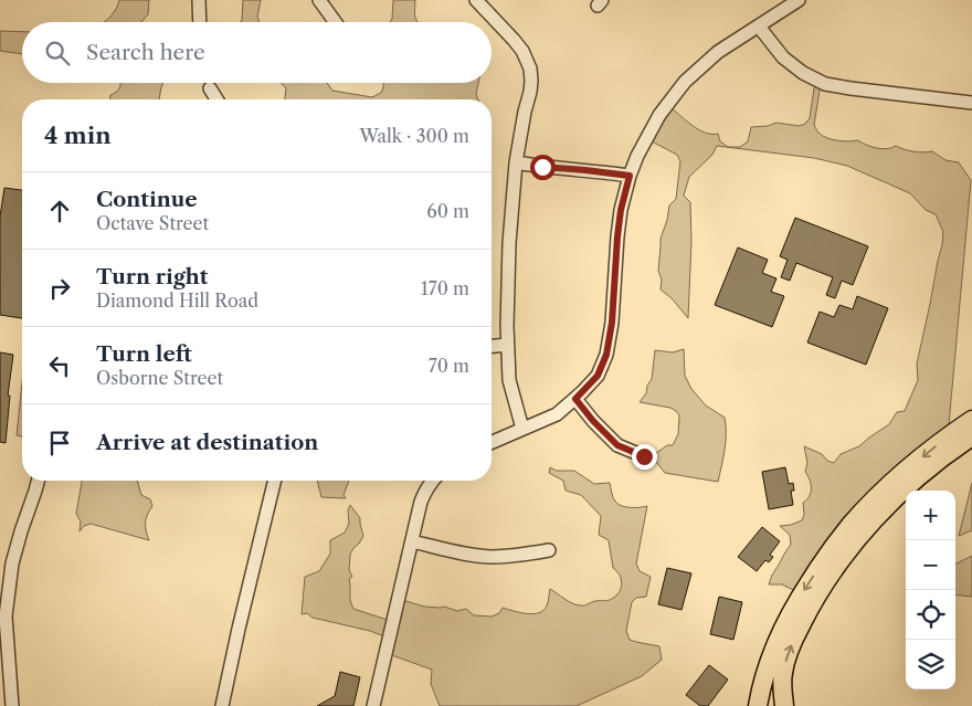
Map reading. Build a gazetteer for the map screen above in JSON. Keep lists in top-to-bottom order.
{
  "page": {
    "search": "Search here",
    "heading": ["4 min", "Walk · 300 m"],
    "list": [
      ["Continue", "Octave Street", "60 m"],
      ["Turn right", "Diamond Hill Road", "170 m"],
      ["Turn left", "Osborne Street", "70 m"],
      "Arrive at destination"
    ],
    "map_buttons": ["+", "−"]
  }
}
